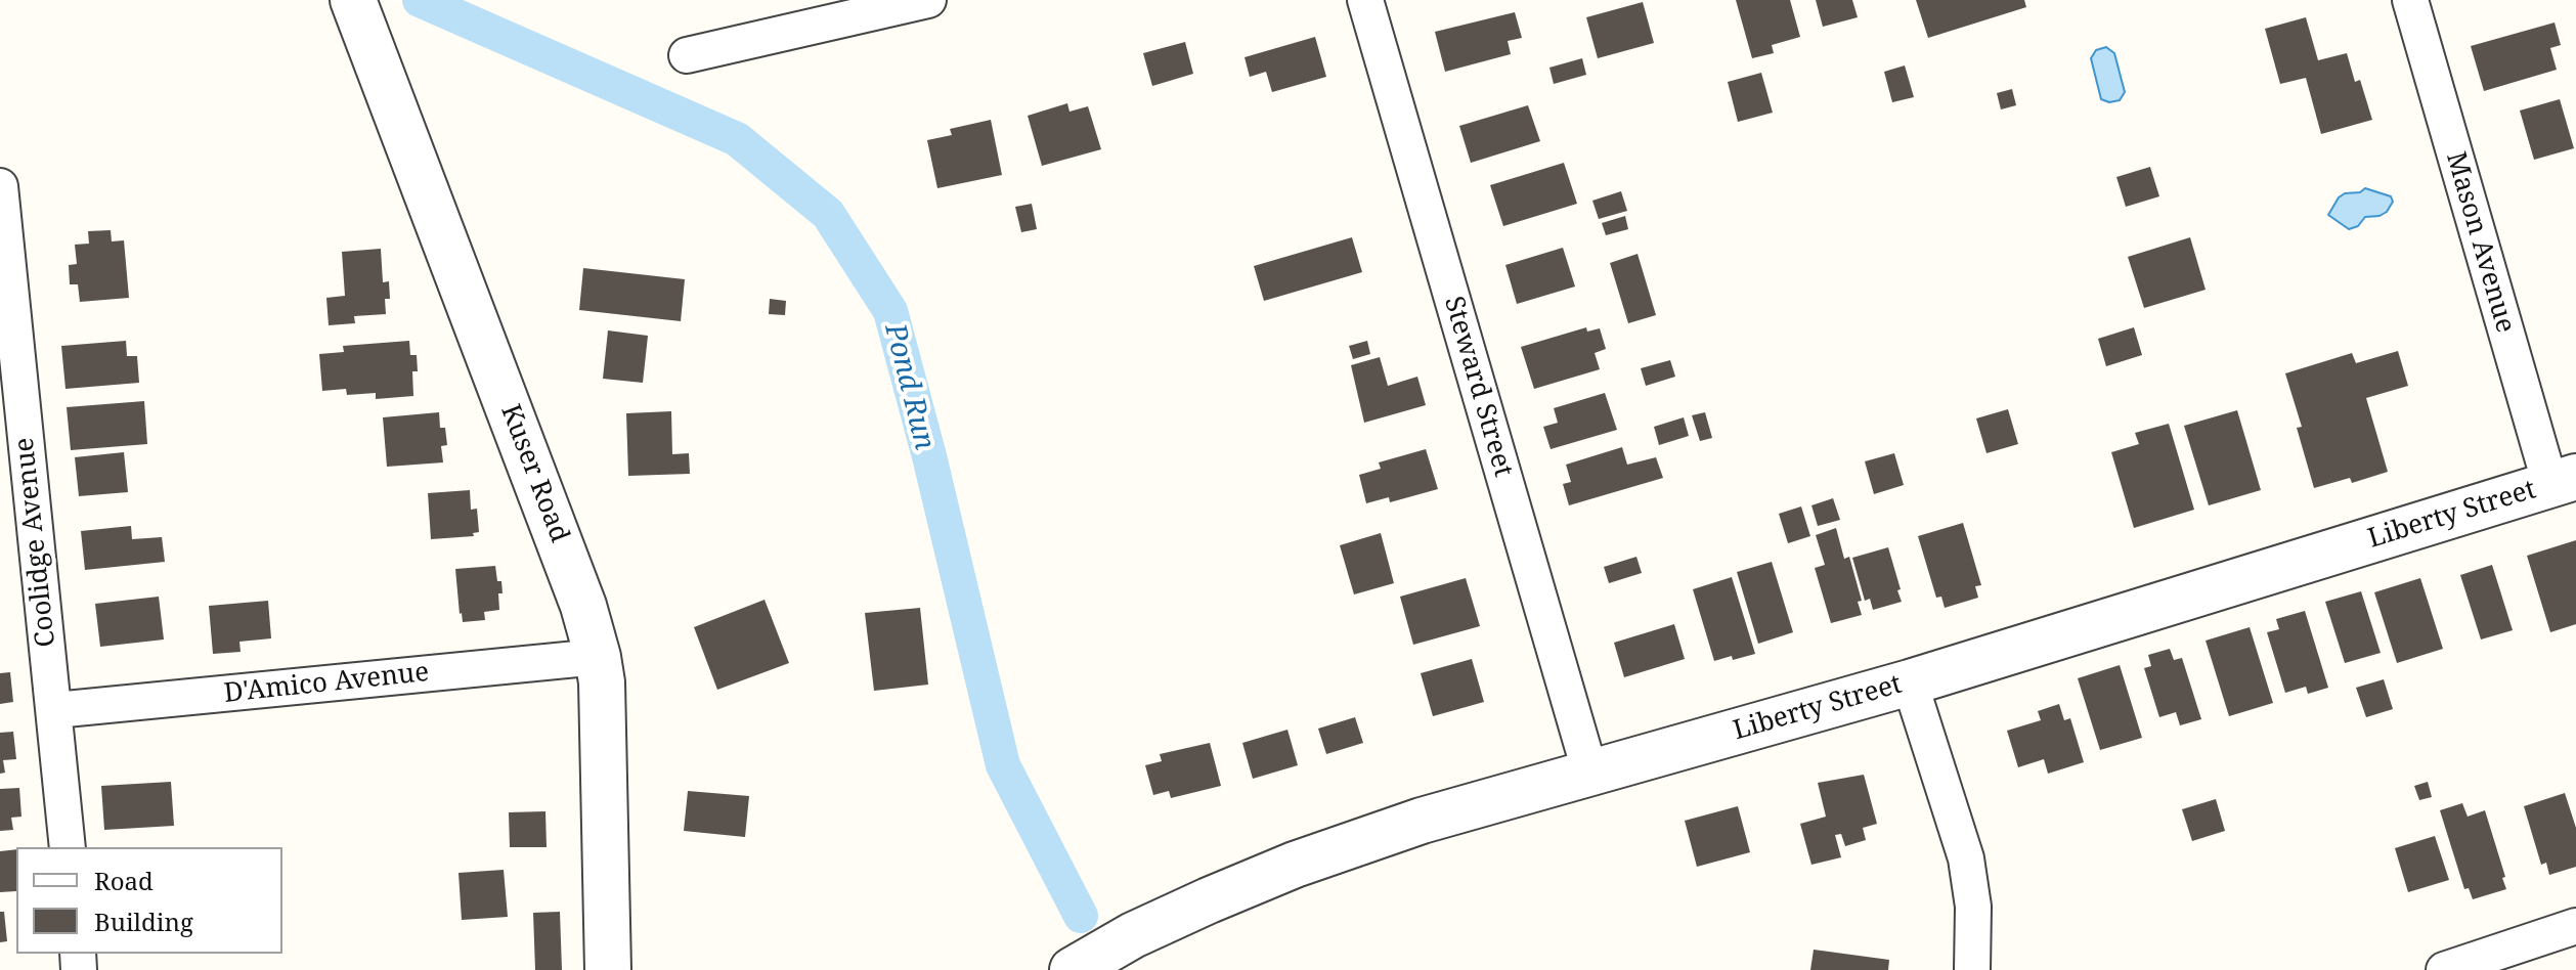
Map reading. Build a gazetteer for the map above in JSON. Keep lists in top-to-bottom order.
{
  "streets": {
    "street": [
      "Mason Avenue",
      "Steward Street",
      "Kuser Road",
      "Liberty Street",
      "Coolidge Avenue",
      "D'Amico Avenue"
    ]
  },
  "crossings": [
    ["Mason Avenue", "Liberty Street"],
    ["Steward Street", "Liberty Street"],
    ["Kuser Road", "D'Amico Avenue"],
    ["Coolidge Avenue", "D'Amico Avenue"]
  ],
  "water": ["Pond Run"],
  "legend": ["Road", "Building"]
}
